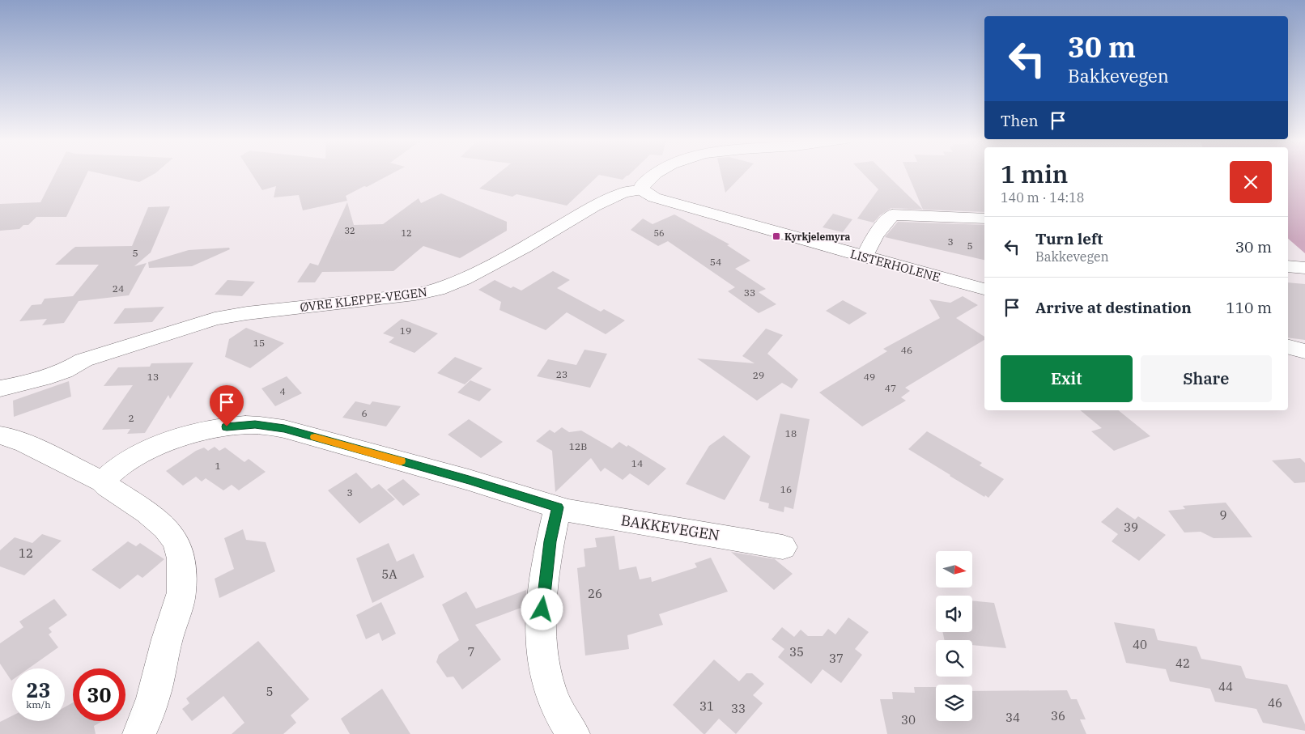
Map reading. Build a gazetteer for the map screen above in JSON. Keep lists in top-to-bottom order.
{
  "streets": {
    "street": ["LISTERHOLENE", "ØVRE KLEPPE-VEGEN", "BAKKEVEGEN"]
  },
  "crossings": [
    ["LISTERHOLENE", "ØVRE KLEPPE-VEGEN"]
  ],
  "places": {
    "transit": ["Kyrkjelemyra"]
  },
  "house_numbers": [
    "32",
    "12",
    "56",
    "3",
    "5",
    "5",
    "54",
    "24",
    "33",
    "19",
    "15",
    "46",
    "23",
    "29",
    "13",
    "49",
    "47",
    "4",
    "6",
    "2",
    "18",
    "12B",
    "14",
    "1",
    "16",
    "3",
    "9",
    "39",
    "12",
    "5A",
    "26",
    "40",
    "7",
    "35",
    "37",
    "42",
    "44",
    "5",
    "46",
    "31",
    "33",
    "36",
    "34",
    "30"
  ],
  "north": "right",
  "page": {
    "turn": ["30 m", "Bakkevegen"],
    "then": "Then",
    "heading": ["1 min", "140 m · 14:18"],
    "list": [
      {
        "name": "Turn left",
        "note": "Bakkevegen",
        "value": "30 m"
      },
      {
        "name": "Arrive at destination",
        "value": "110 m"
      }
    ],
    "buttons": ["Exit", "Share"],
    "speed": "23 km/h",
    "limit": "30"
  }
}
